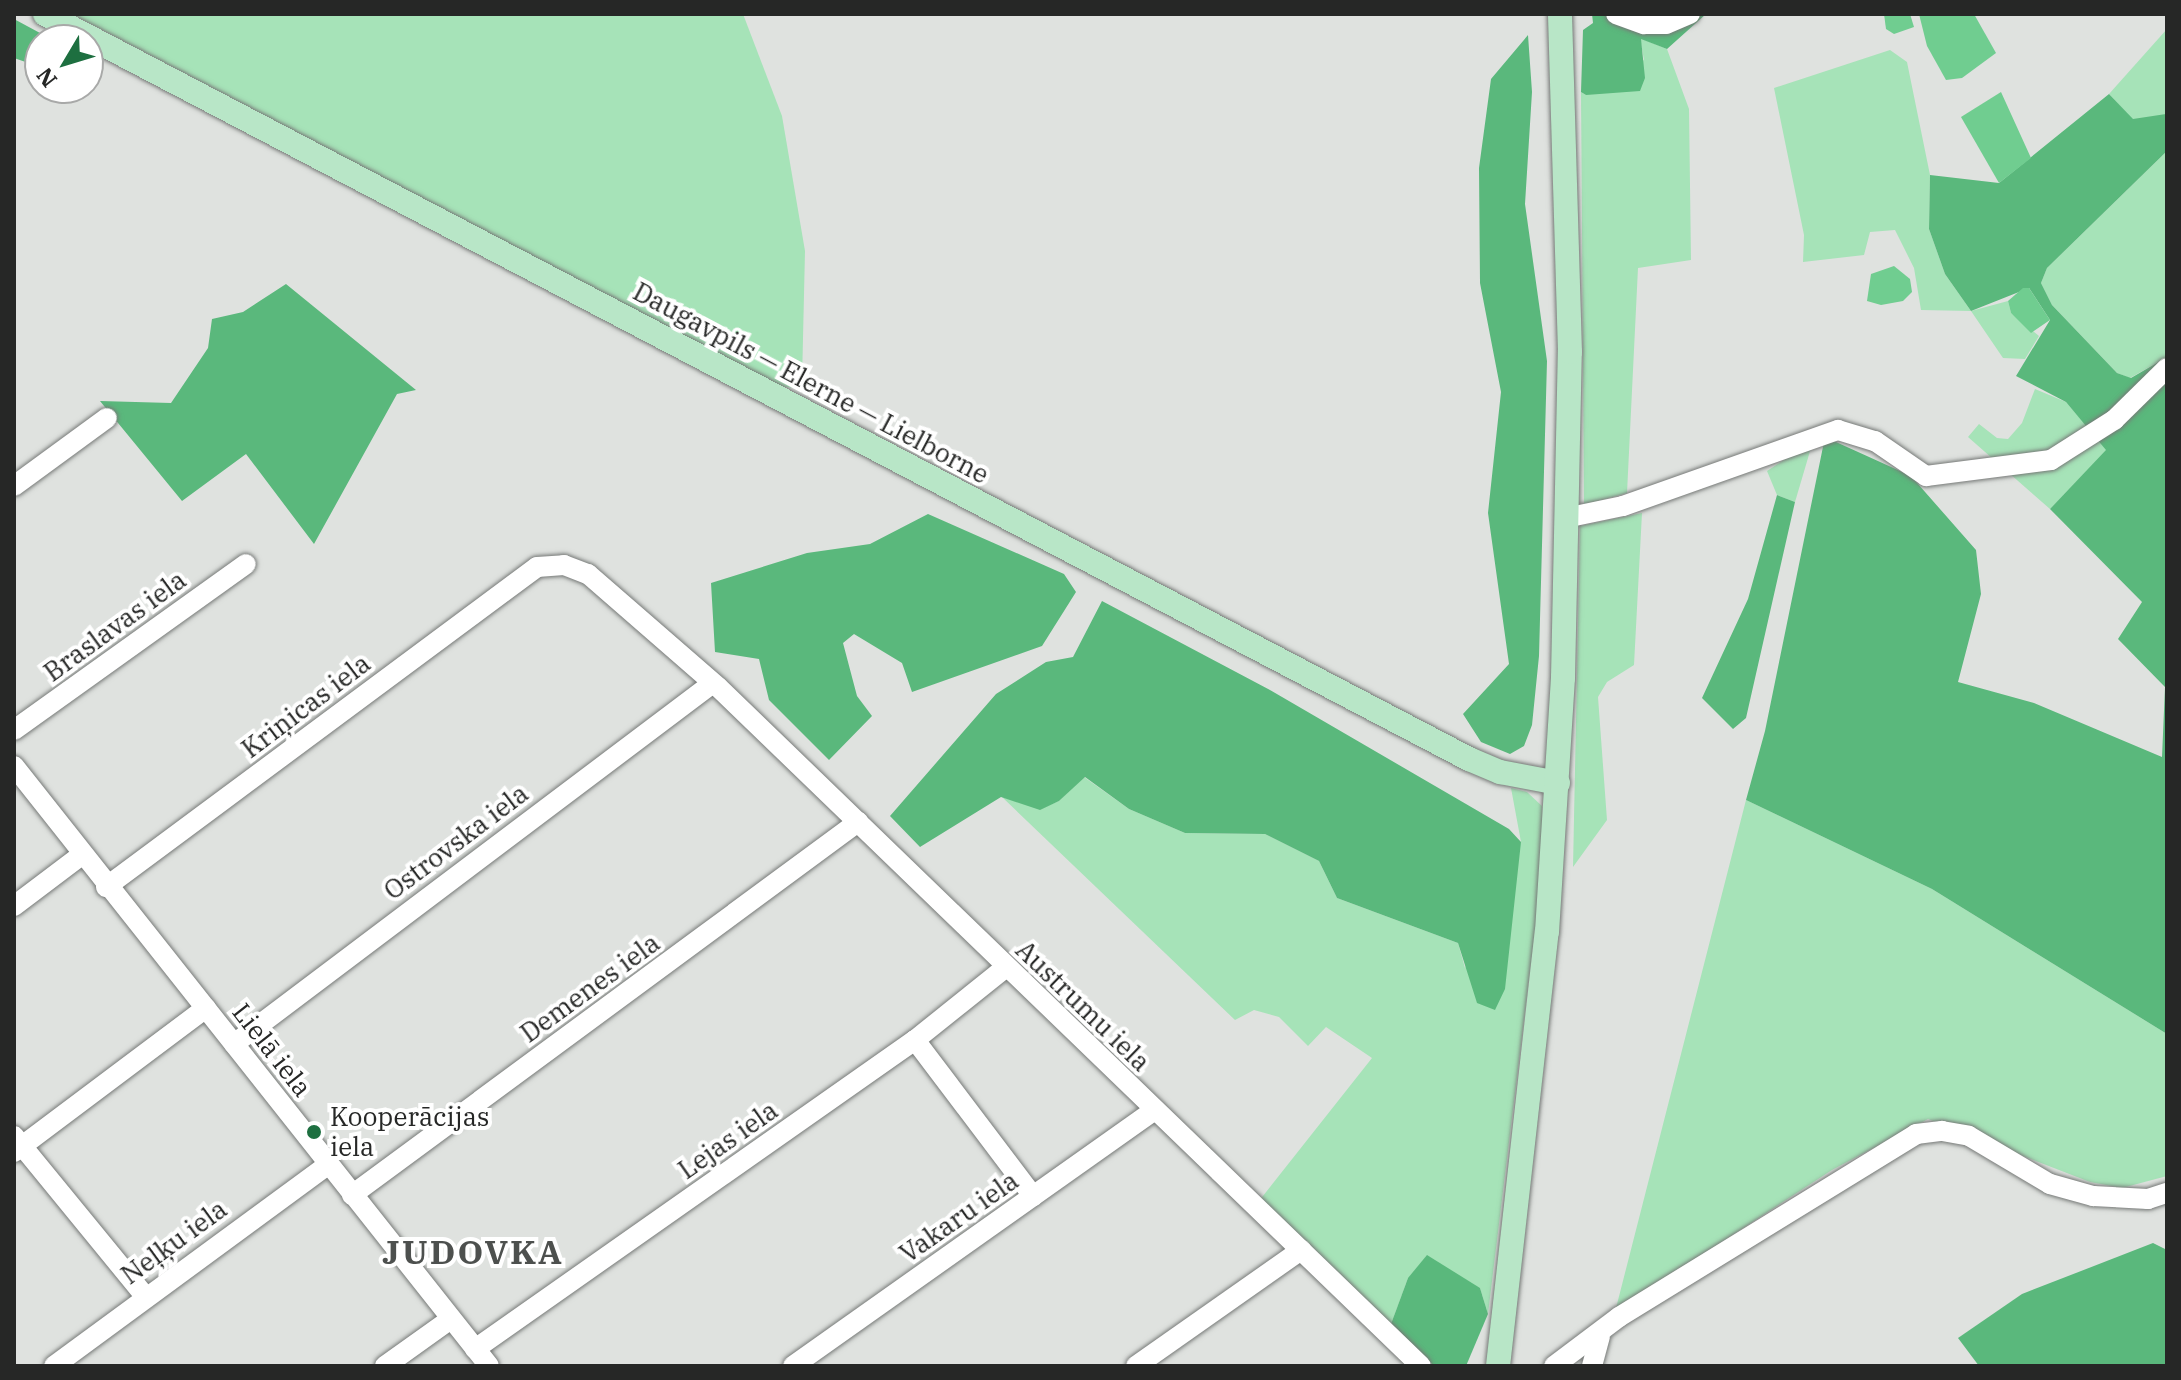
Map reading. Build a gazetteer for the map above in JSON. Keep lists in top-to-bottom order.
{
  "streets": {
    "main road": ["Daugavpils — Elerne — Lielborne"],
    "street": [
      "Braslavas iela",
      "Kriņicas iela",
      "Ostrovska iela",
      "Demenes iela",
      "Austrumu iela",
      "Lielā iela",
      "Lejas iela",
      "Vakaru iela",
      "Neļķu iela"
    ]
  },
  "crossings": [
    ["Kriņicas iela", "Austrumu iela"],
    ["Kriņicas iela", "Lielā iela"],
    ["Ostrovska iela", "Austrumu iela"],
    ["Ostrovska iela", "Lielā iela"],
    ["Demenes iela", "Austrumu iela"],
    ["Demenes iela", "Lielā iela"],
    ["Austrumu iela", "Lejas iela"],
    ["Austrumu iela", "Vakaru iela"],
    ["Lielā iela", "Lejas iela"],
    ["Lielā iela", "Neļķu iela"]
  ],
  "districts": ["JUDOVKA"],
  "places": ["Kooperācijas iela"],
  "north": "bottom left"
}
